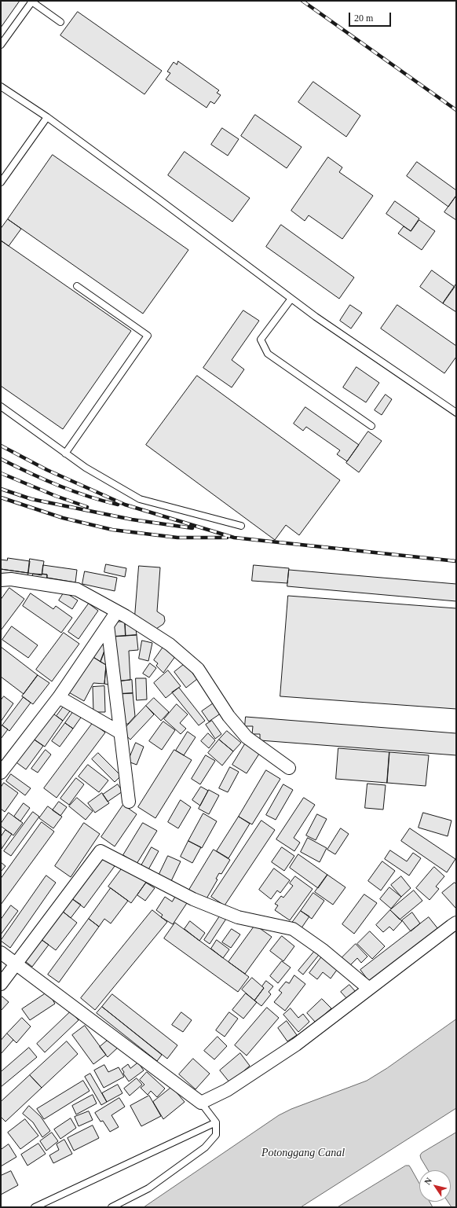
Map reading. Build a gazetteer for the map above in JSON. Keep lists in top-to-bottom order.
{
  "water": ["Potonggang Canal"],
  "scale_bar": "20 m",
  "north": "top left"
}
